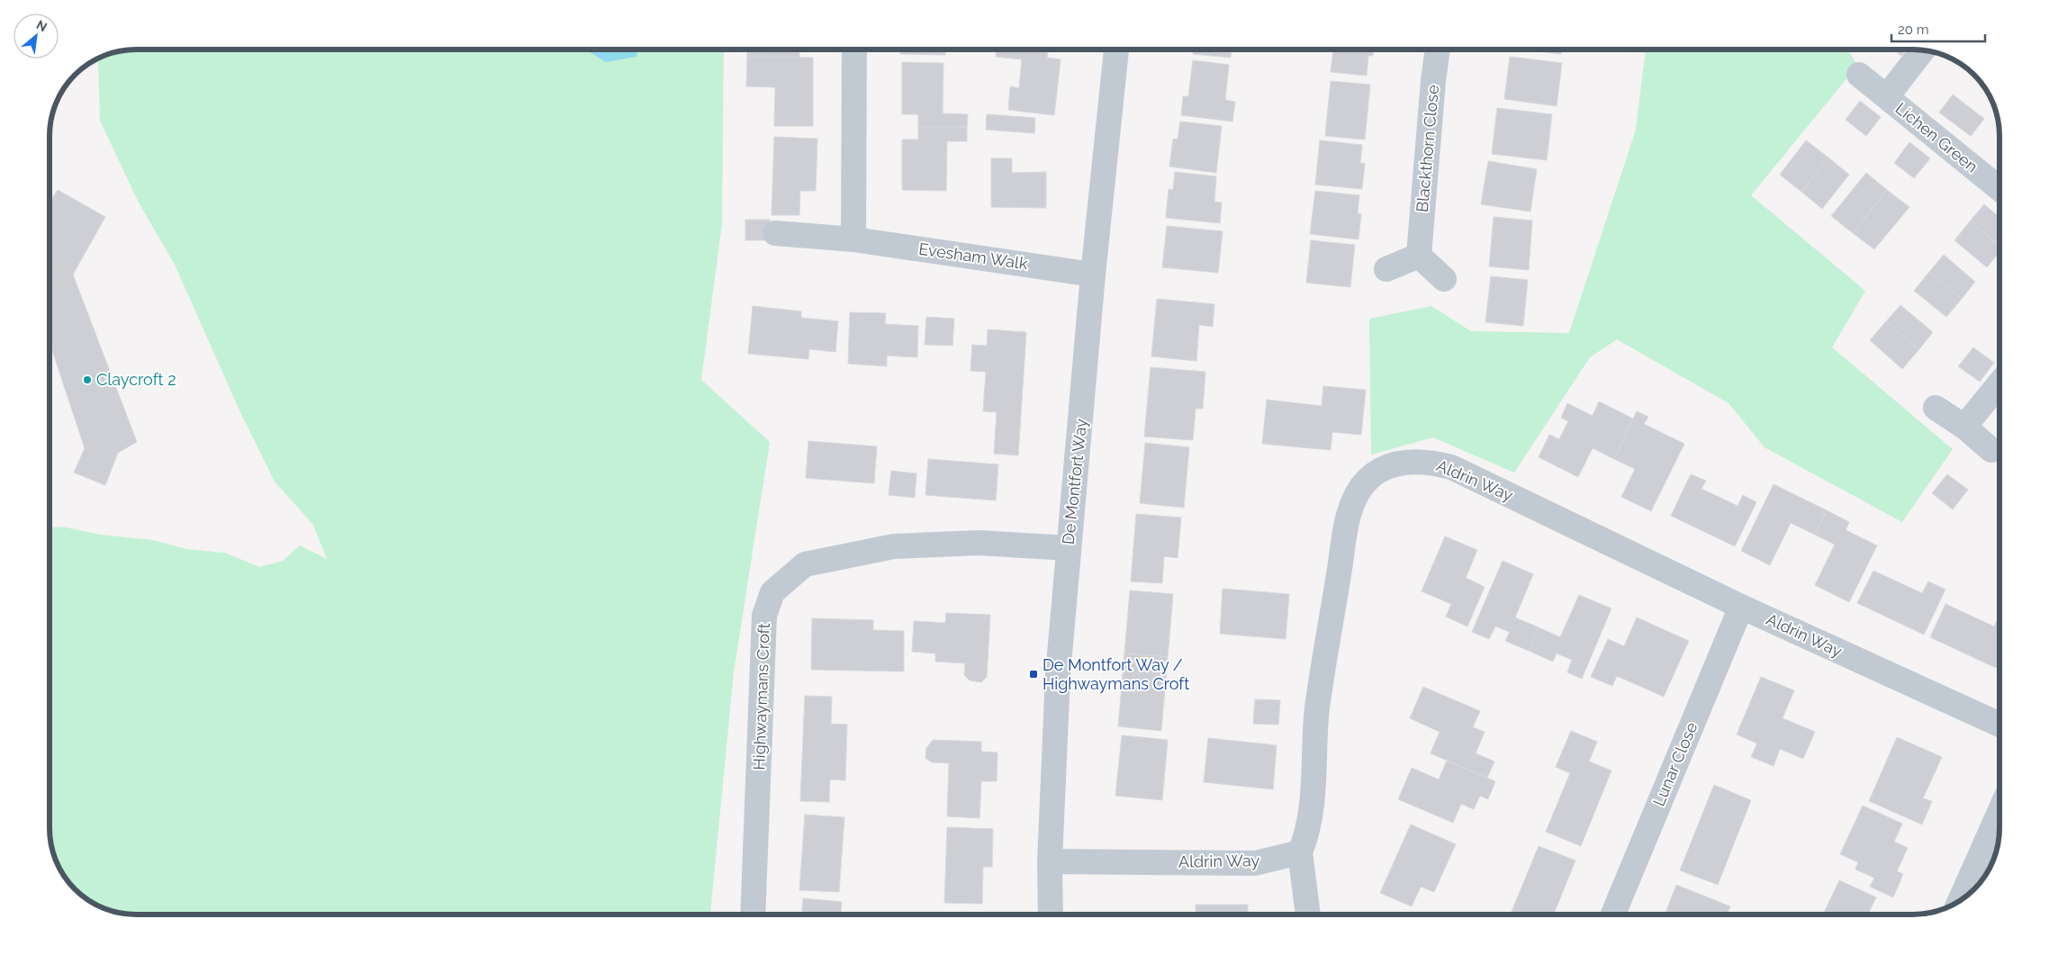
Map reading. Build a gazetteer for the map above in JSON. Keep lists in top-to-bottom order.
{
  "streets": {
    "street": [
      "Lichen Green",
      "Blackthorn Close",
      "Evesham Walk",
      "Aldrin Way",
      "De Montfort Way",
      "Highwaymans Croft",
      "Lunar Close"
    ]
  },
  "crossings": [
    ["Evesham Walk", "De Montfort Way"],
    ["Aldrin Way", "De Montfort Way"],
    ["Aldrin Way", "Lunar Close"],
    ["De Montfort Way", "Highwaymans Croft"]
  ],
  "places": {
    "other": ["Claycroft 2"],
    "transit": ["De Montfort Way / Highwaymans Croft"]
  },
  "scale_bar": "20 m",
  "north": "top right"
}
